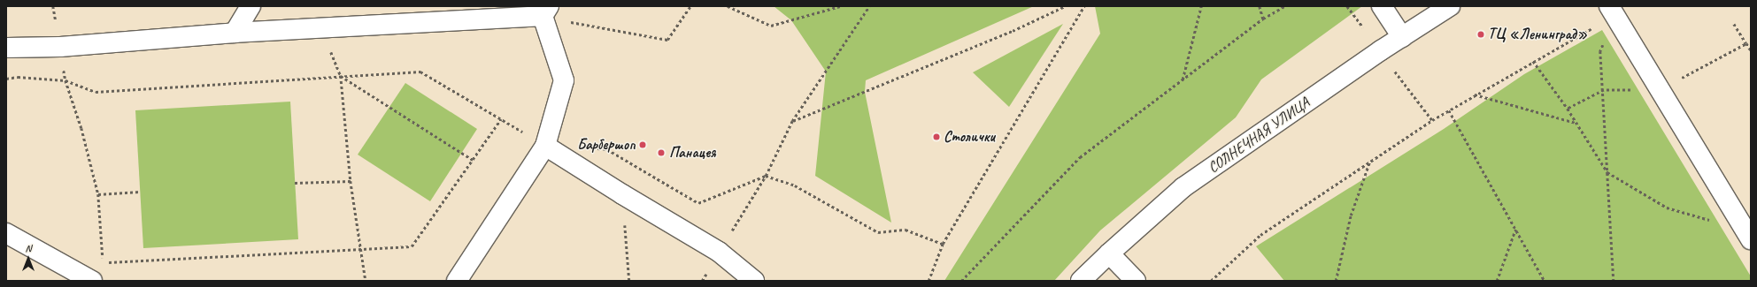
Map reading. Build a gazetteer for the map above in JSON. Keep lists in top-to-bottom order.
{
  "streets": {
    "street": ["СОЛНЕЧНАЯ УЛИЦА"]
  },
  "places": [
    "ТЦ «Ленинград»",
    "Столички",
    "Барбершоп",
    "Панацея"
  ],
  "north": "top"
}
